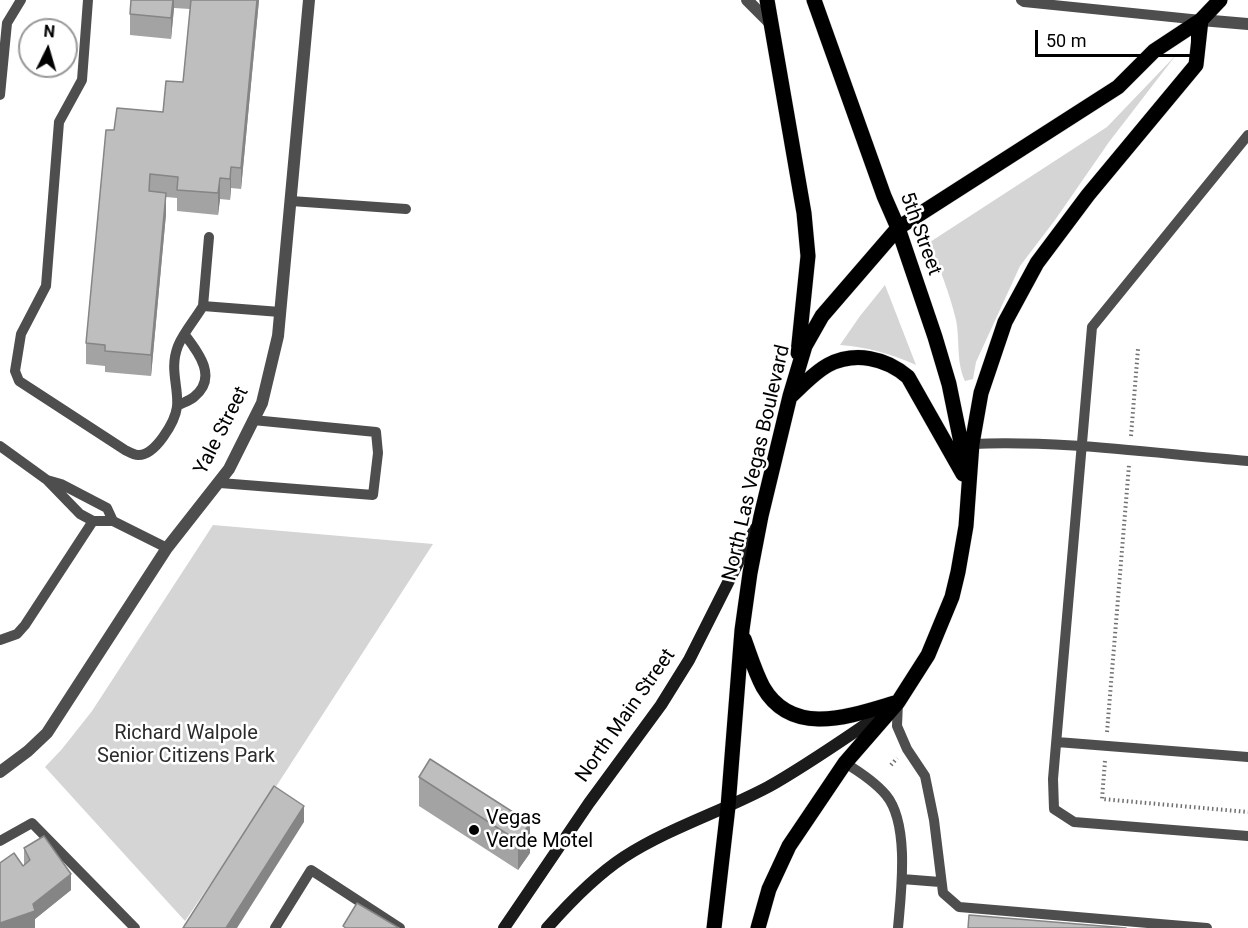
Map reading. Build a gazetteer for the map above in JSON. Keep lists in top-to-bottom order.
{
  "streets": {
    "main road": ["5th Street", "North Las Vegas Boulevard", "North Main Street"],
    "street": ["Yale Street"]
  },
  "crossings": [
    ["5th Street", "North Las Vegas Boulevard"],
    ["North Las Vegas Boulevard", "North Main Street"]
  ],
  "parks": ["Richard Walpole Senior Citizens Park"],
  "places": ["Vegas Verde Motel"],
  "scale_bar": "50 m",
  "north": "top"
}
